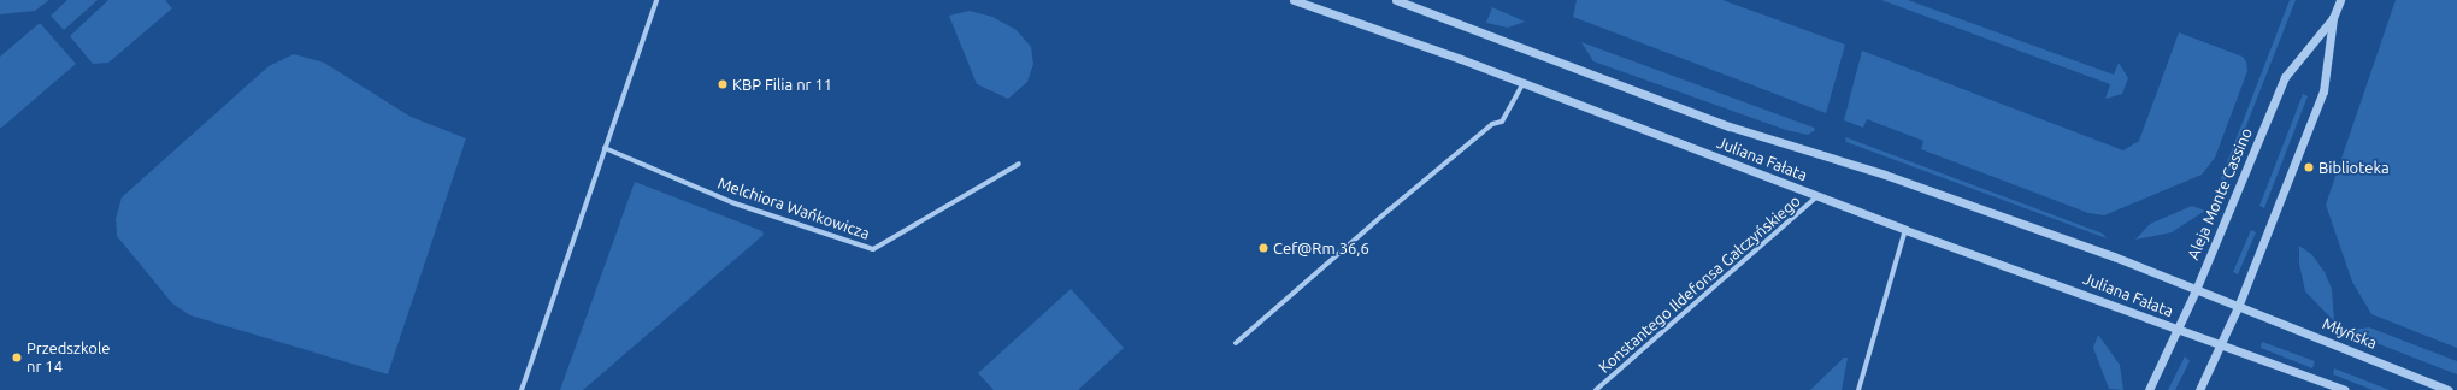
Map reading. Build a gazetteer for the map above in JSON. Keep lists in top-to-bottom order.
{
  "streets": {
    "street": [
      "Juliana Fałata",
      "Aleja Monte Cassino",
      "Melchiora Wańkowicza",
      "Konstantego Ildefonsa Gałczyńskiego",
      "Młyńska"
    ]
  },
  "crossings": [
    ["Juliana Fałata", "Aleja Monte Cassino"],
    ["Juliana Fałata", "Konstantego Ildefonsa Gałczyńskiego"],
    ["Juliana Fałata", "Młyńska"],
    ["Aleja Monte Cassino", "Młyńska"]
  ],
  "places": [
    "KBP Filia nr 11",
    "Biblioteka",
    "Cef@Rm 36,6",
    "Przedszkole nr 14"
  ]
}
